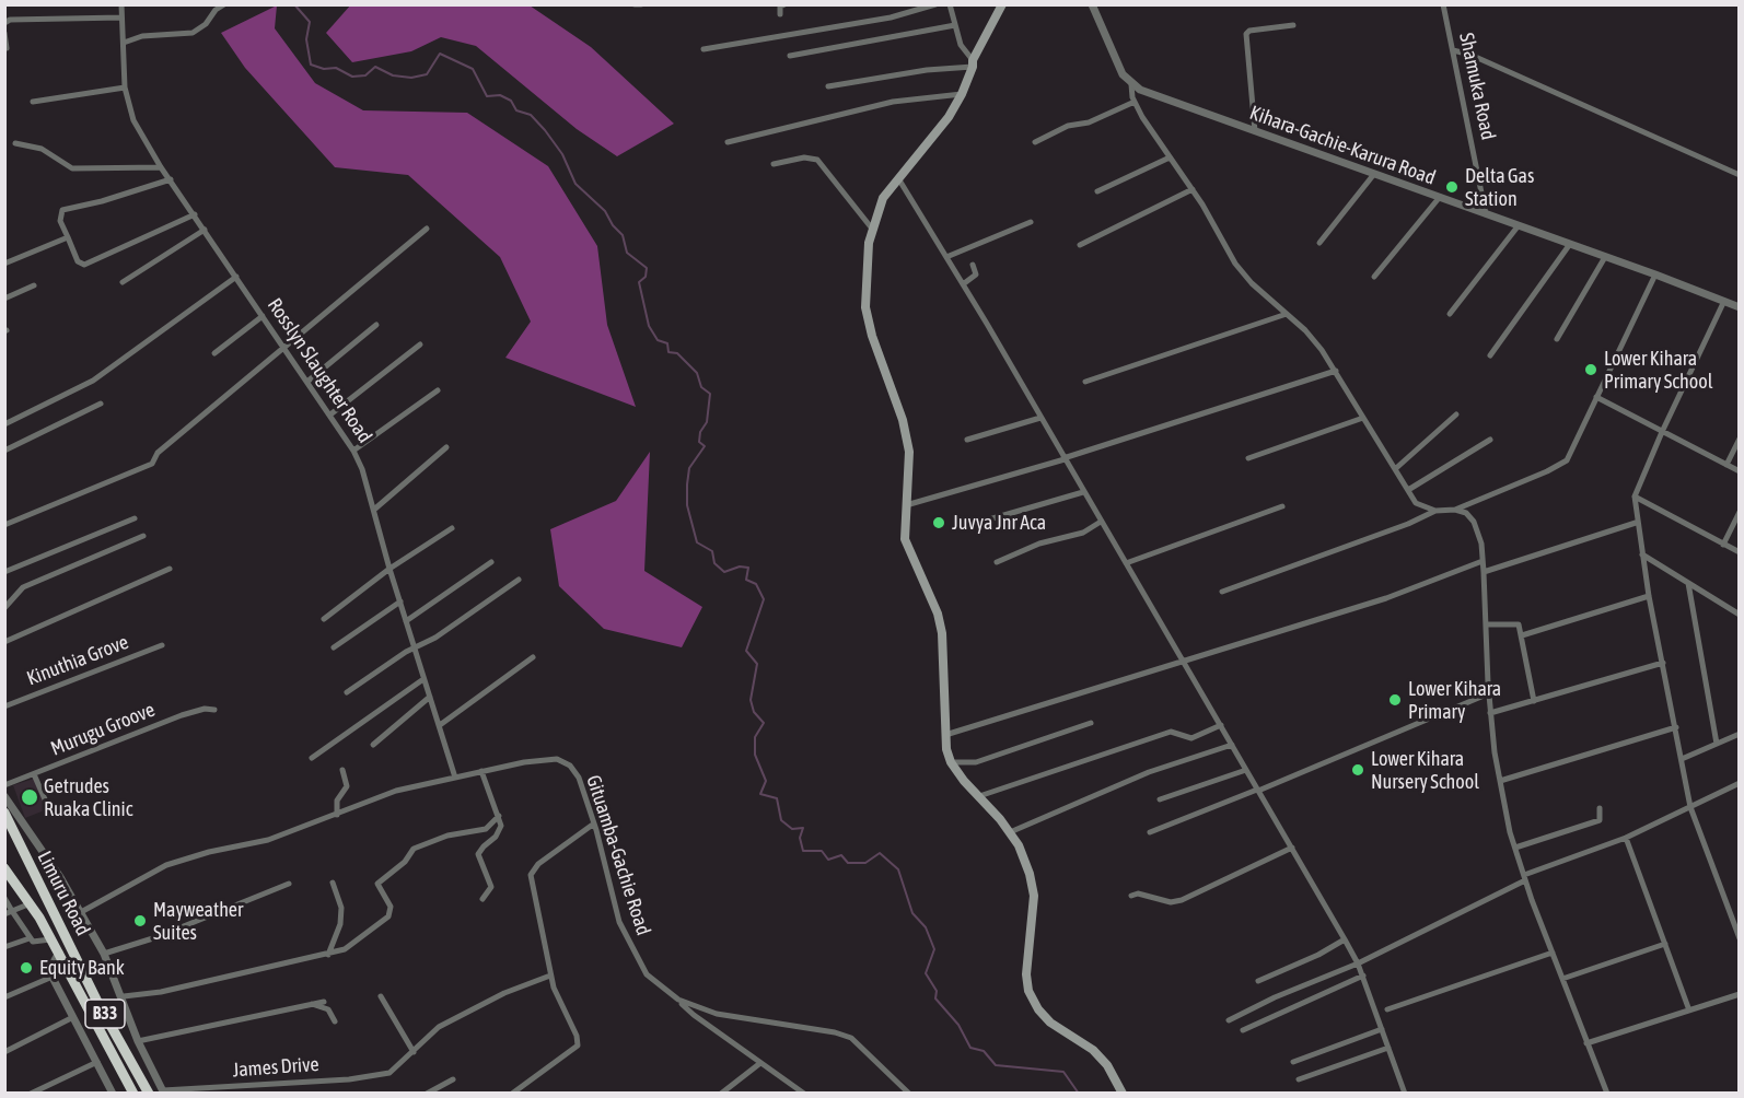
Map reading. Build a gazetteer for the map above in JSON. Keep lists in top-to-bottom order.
{
  "streets": {
    "highway": ["Limuru Road", "B33"],
    "street": [
      "Shamuka Road",
      "Kihara-Gachie-Karura Road",
      "Rosslyn Slaughter Road",
      "Kinuthia Grove",
      "Murugu Groove",
      "Gituamba-Gachie Road",
      "James Drive"
    ]
  },
  "crossings": [
    ["Shamuka Road", "Kihara-Gachie-Karura Road"],
    ["Rosslyn Slaughter Road", "Gituamba-Gachie Road"],
    ["Limuru Road", "B33"]
  ],
  "places": [
    "Delta Gas Station",
    "Lower Kihara Primary School",
    "Juvya Jnr Aca",
    "Lower Kihara Primary",
    "Lower Kihara Nursery School",
    "Getrudes Ruaka Clinic",
    "Mayweather Suites",
    "Equity Bank"
  ]
}
